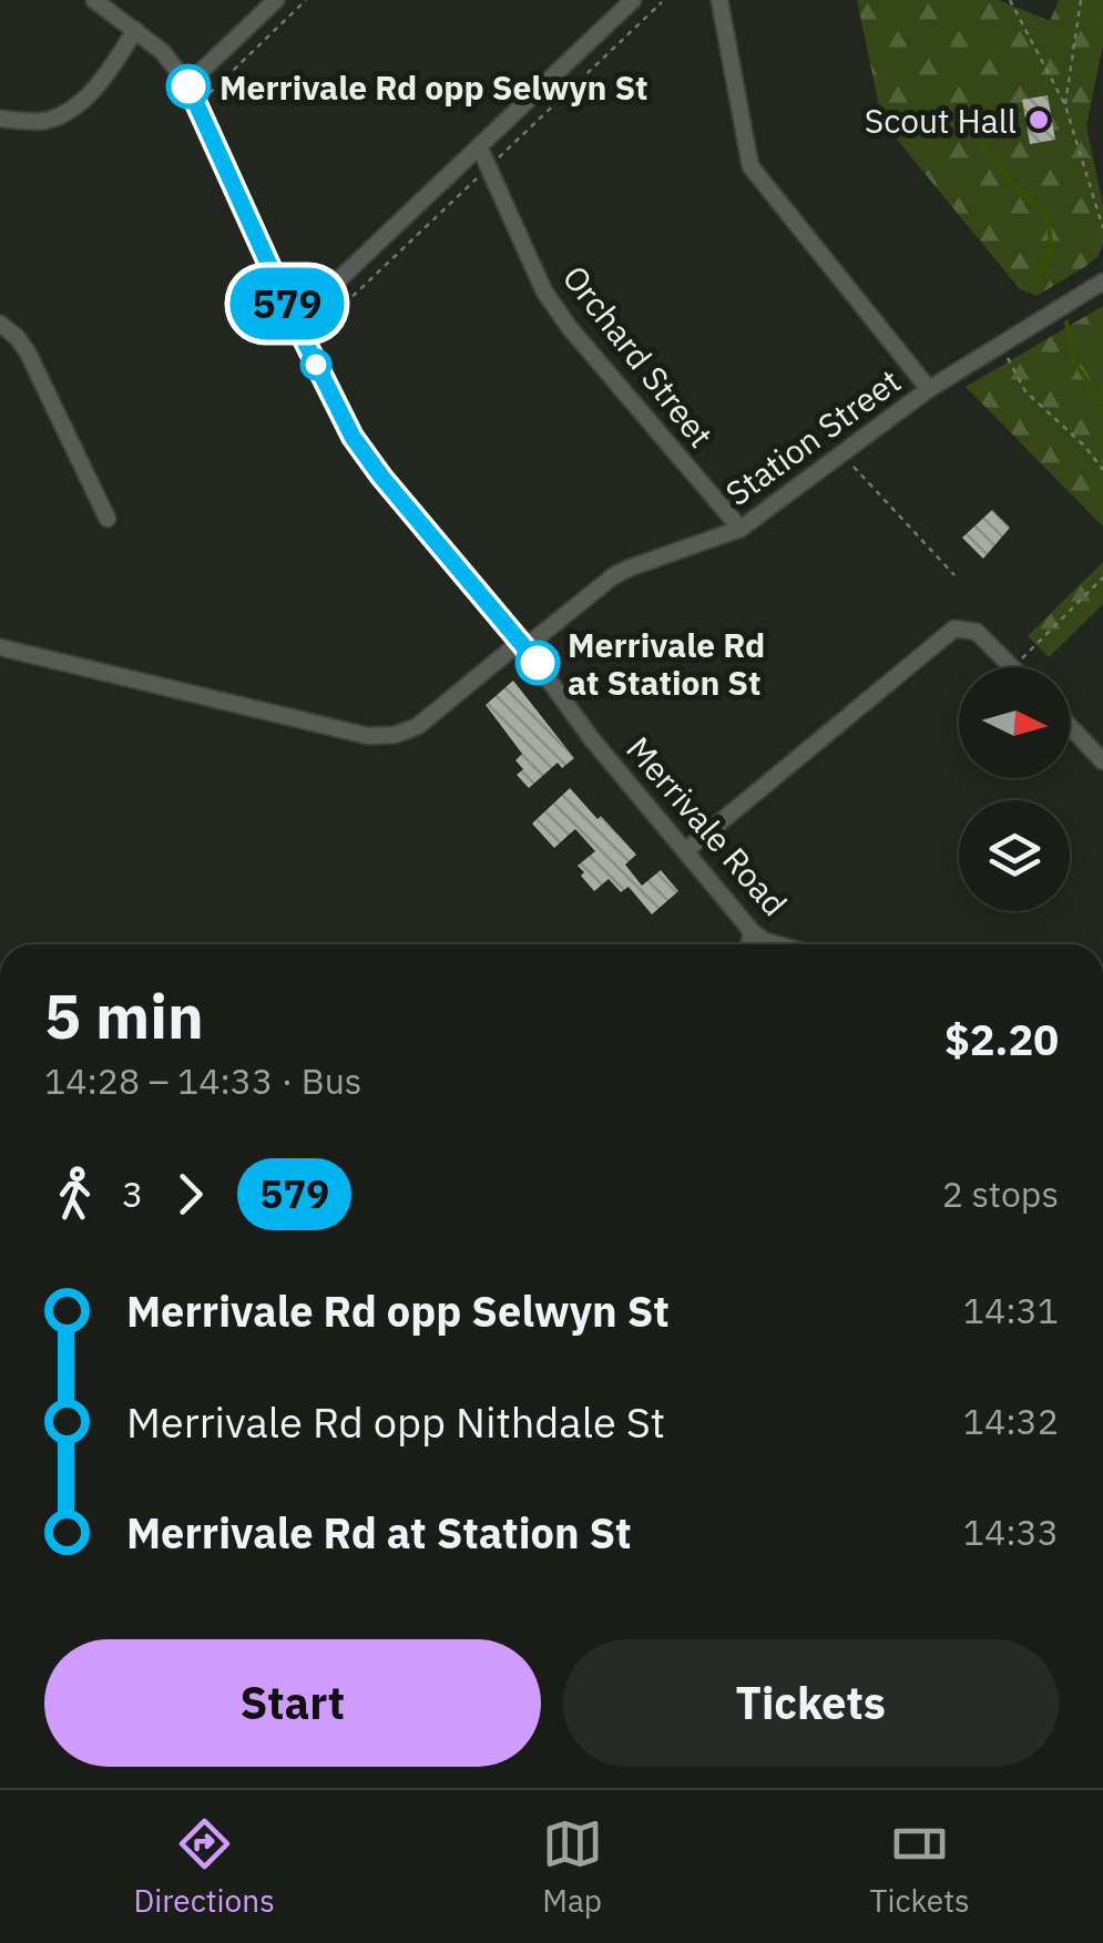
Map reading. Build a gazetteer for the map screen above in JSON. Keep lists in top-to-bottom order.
{
  "streets": {
    "street": ["Orchard Street", "Station Street", "Merrivale Road"]
  },
  "crossings": [
    ["Orchard Street", "Station Street"],
    ["Station Street", "Merrivale Road"]
  ],
  "places": ["Merrivale Rd opp Selwyn St", "Scout Hall", "Merrivale Rd at Station St"],
  "lines": ["bus line 579"],
  "north": "right",
  "page": {
    "on_map": "579",
    "heading": ["5 min", "14:28 – 14:33 · Bus", "$2.20"],
    "legs": ["3", "579", "2 stops"],
    "list": [
      {
        "name": "Merrivale Rd opp Selwyn St",
        "value": "14:31"
      },
      {
        "name": "Merrivale Rd opp Nithdale St",
        "value": "14:32"
      },
      {
        "name": "Merrivale Rd at Station St",
        "value": "14:33"
      }
    ],
    "buttons": ["Start", "Tickets"],
    "tabs": ["Directions", "Map", "Tickets"]
  }
}
